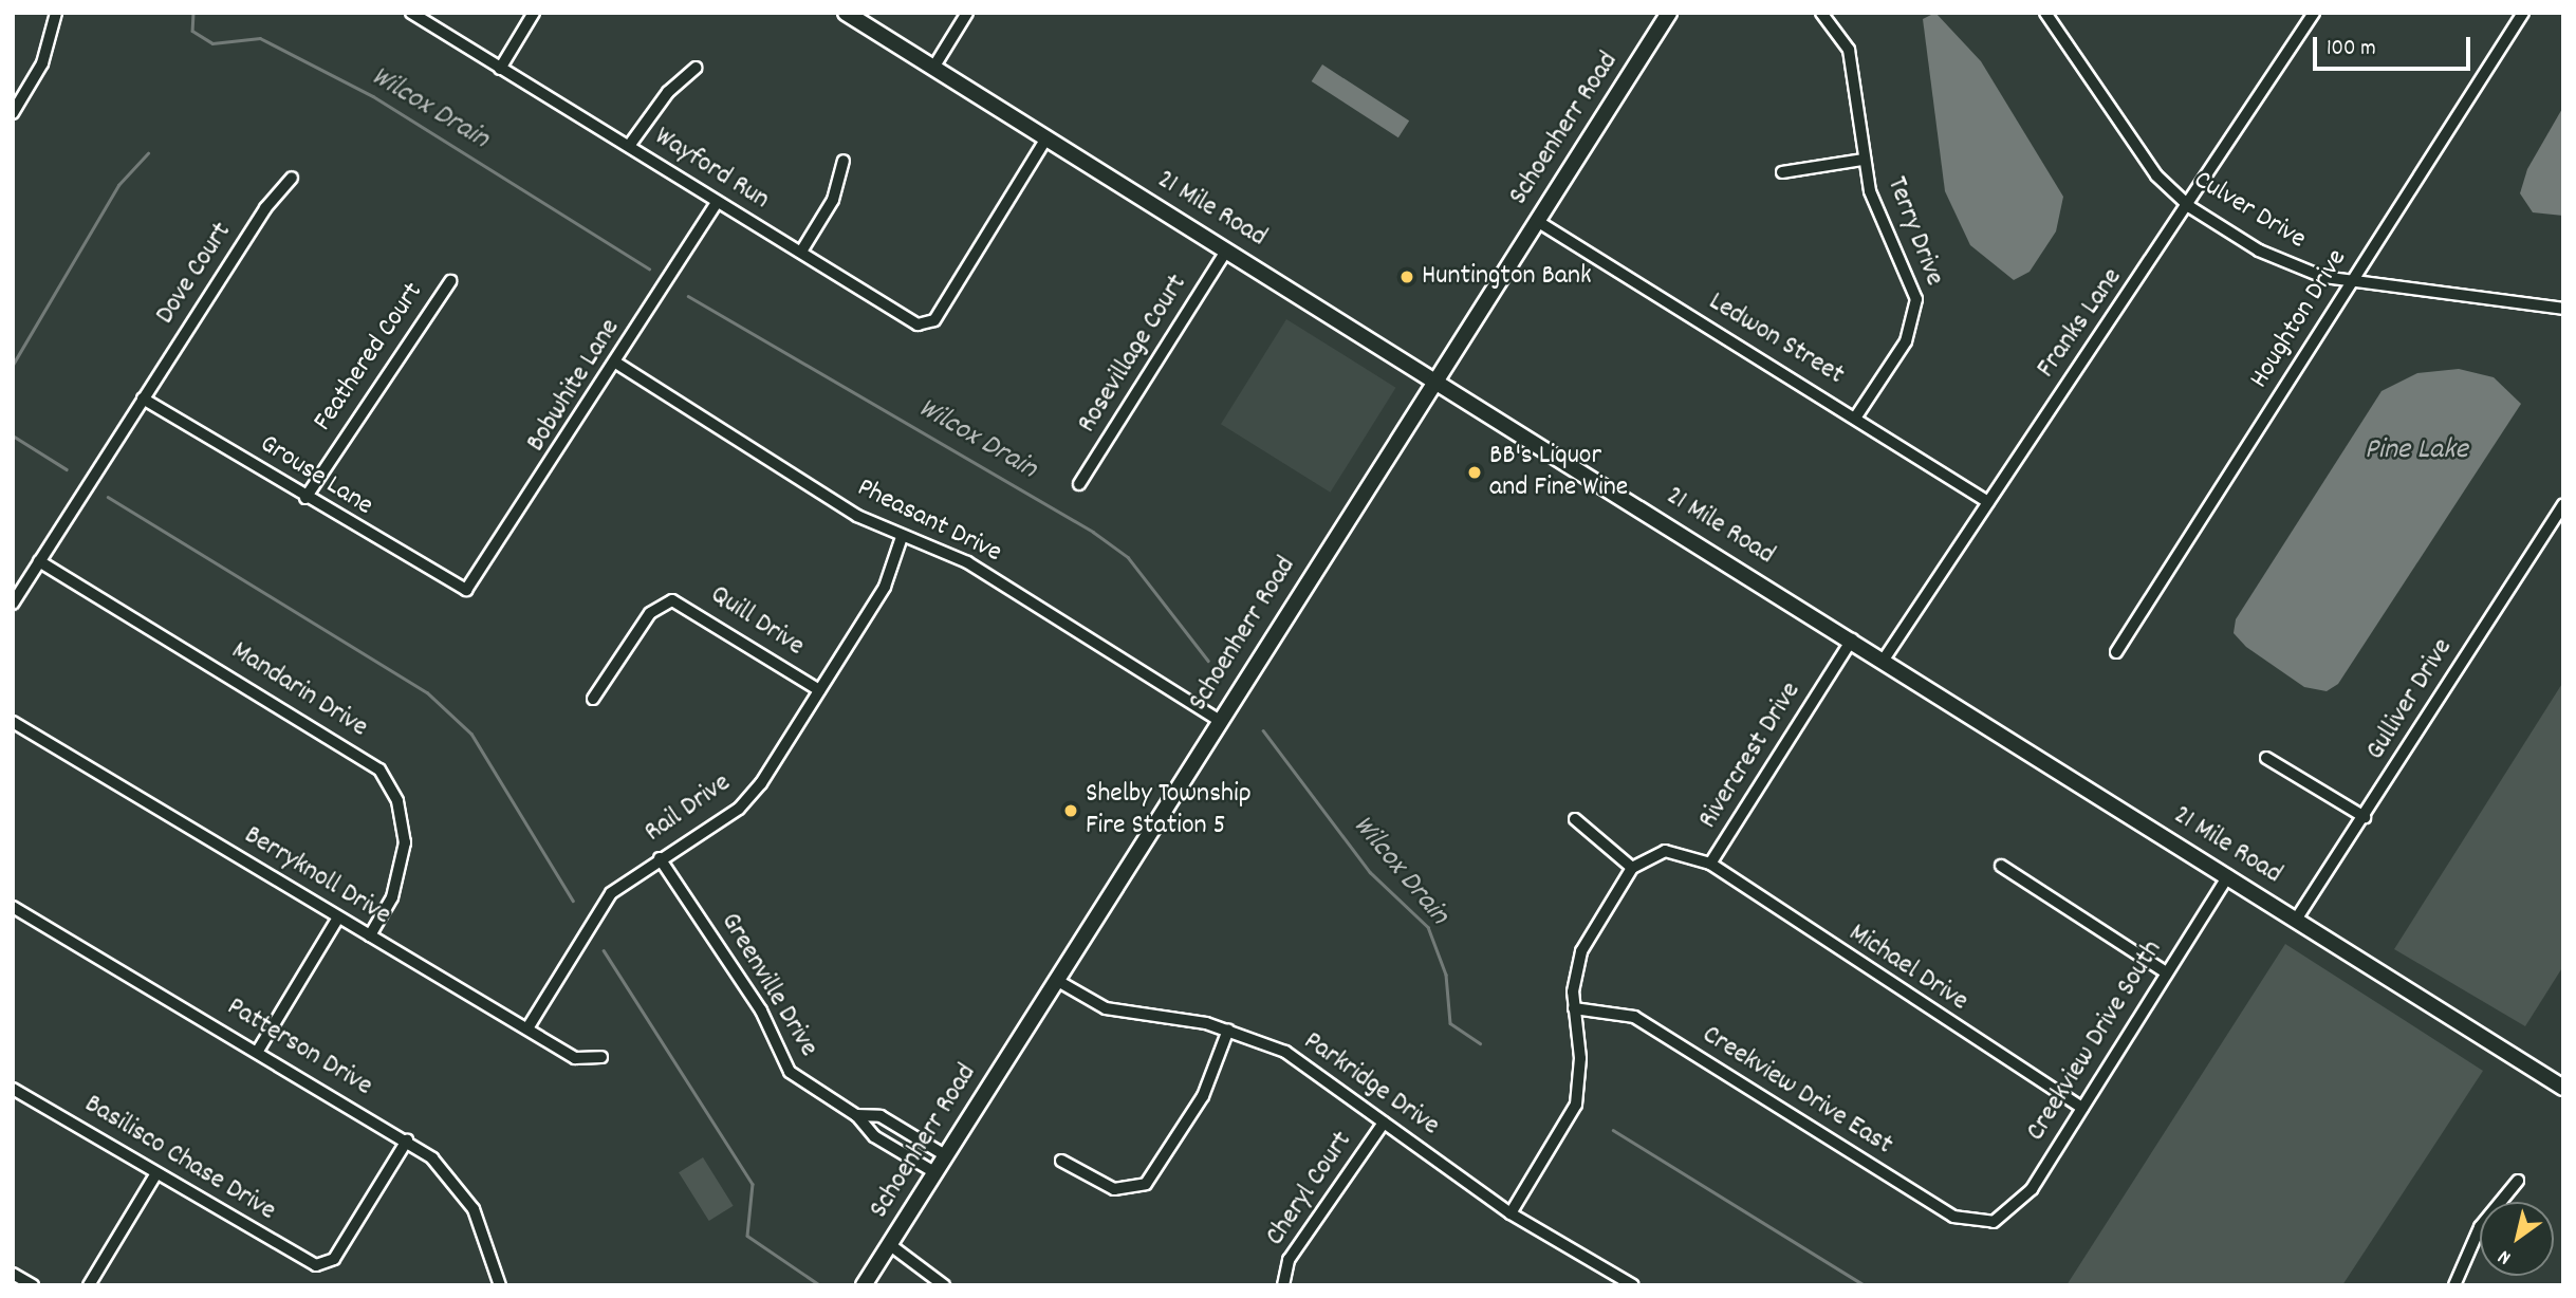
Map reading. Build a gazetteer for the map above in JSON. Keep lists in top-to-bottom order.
{
  "streets": {
    "street": [
      "Schoenherr Road",
      "Wayford Run",
      "21 Mile Road",
      "Culver Drive",
      "Terry Drive",
      "Dove Court",
      "Houghton Drive",
      "Franks Lane",
      "Ledwon Street",
      "Rosevillage Court",
      "Feathered Court",
      "Bobwhite Lane",
      "Grouse Lane",
      "Pheasant Drive",
      "Quill Drive",
      "Mandarin Drive",
      "Gulliver Drive",
      "Rivercrest Drive",
      "Rail Drive",
      "Berryknoll Drive",
      "Michael Drive",
      "Greenville Drive",
      "Creekview Drive South",
      "Patterson Drive",
      "Parkridge Drive",
      "Creekview Drive East",
      "Basilisco Chase Drive",
      "Cheryl Court"
    ]
  },
  "crossings": [
    ["Schoenherr Road", "21 Mile Road"],
    ["Schoenherr Road", "Ledwon Street"],
    ["Schoenherr Road", "Pheasant Drive"],
    ["Schoenherr Road", "Greenville Drive"],
    ["Schoenherr Road", "Parkridge Drive"],
    ["Wayford Run", "21 Mile Road"],
    ["Wayford Run", "Bobwhite Lane"],
    ["21 Mile Road", "Franks Lane"],
    ["21 Mile Road", "Rosevillage Court"],
    ["21 Mile Road", "Gulliver Drive"],
    ["21 Mile Road", "Rivercrest Drive"],
    ["21 Mile Road", "Creekview Drive South"],
    ["Culver Drive", "Houghton Drive"],
    ["Culver Drive", "Franks Lane"],
    ["Terry Drive", "Ledwon Street"],
    ["Dove Court", "Grouse Lane"],
    ["Dove Court", "Mandarin Drive"],
    ["Franks Lane", "Ledwon Street"],
    ["Feathered Court", "Grouse Lane"],
    ["Bobwhite Lane", "Grouse Lane"],
    ["Bobwhite Lane", "Pheasant Drive"],
    ["Pheasant Drive", "Rail Drive"],
    ["Quill Drive", "Rail Drive"],
    ["Mandarin Drive", "Berryknoll Drive"],
    ["Rivercrest Drive", "Michael Drive"],
    ["Rail Drive", "Berryknoll Drive"],
    ["Rail Drive", "Greenville Drive"],
    ["Michael Drive", "Creekview Drive South"],
    ["Creekview Drive South", "Creekview Drive East"],
    ["Patterson Drive", "Basilisco Chase Drive"],
    ["Parkridge Drive", "Cheryl Court"]
  ],
  "water": ["Wilcox Drain", "Pine Lake"],
  "places": ["Huntington Bank", "BB's Liquor and Fine Wine", "Shelby Township Fire Station 5"],
  "scale_bar": "100 m",
  "north": "bottom left"
}
